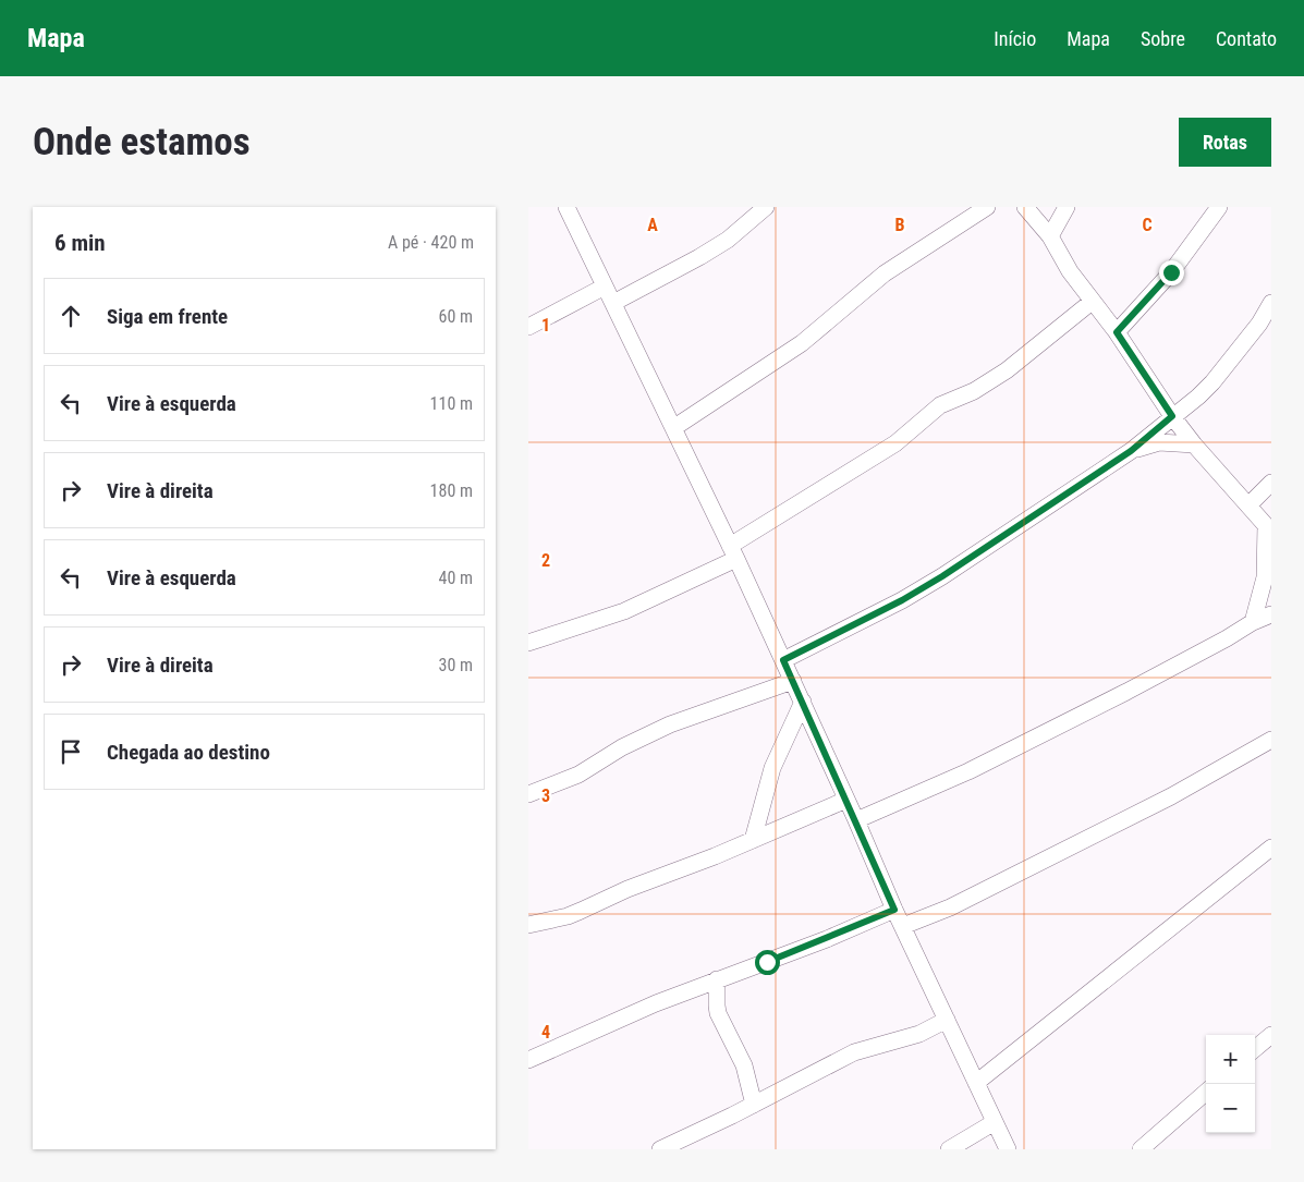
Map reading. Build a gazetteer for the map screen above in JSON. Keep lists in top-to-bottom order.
{
  "page": {
    "header": "Mapa",
    "nav": [
      "Início",
      "Mapa",
      "Sobre",
      "Contato"
    ],
    "buttons": "Rotas",
    "title": "Onde estamos",
    "heading": ["6 min", "A pé · 420 m"],
    "list": [
      ["Siga em frente", "60 m"],
      ["Vire à esquerda", "110 m"],
      ["Vire à direita", "180 m"],
      ["Vire à esquerda", "40 m"],
      ["Vire à direita", "30 m"],
      "Chegada ao destino"
    ],
    "map_buttons": ["+", "−"]
  },
  "grid": {
    "columns": ["A", "B", "C"],
    "rows": [
      "1",
      "2",
      "3",
      "4"
    ]
  }
}
